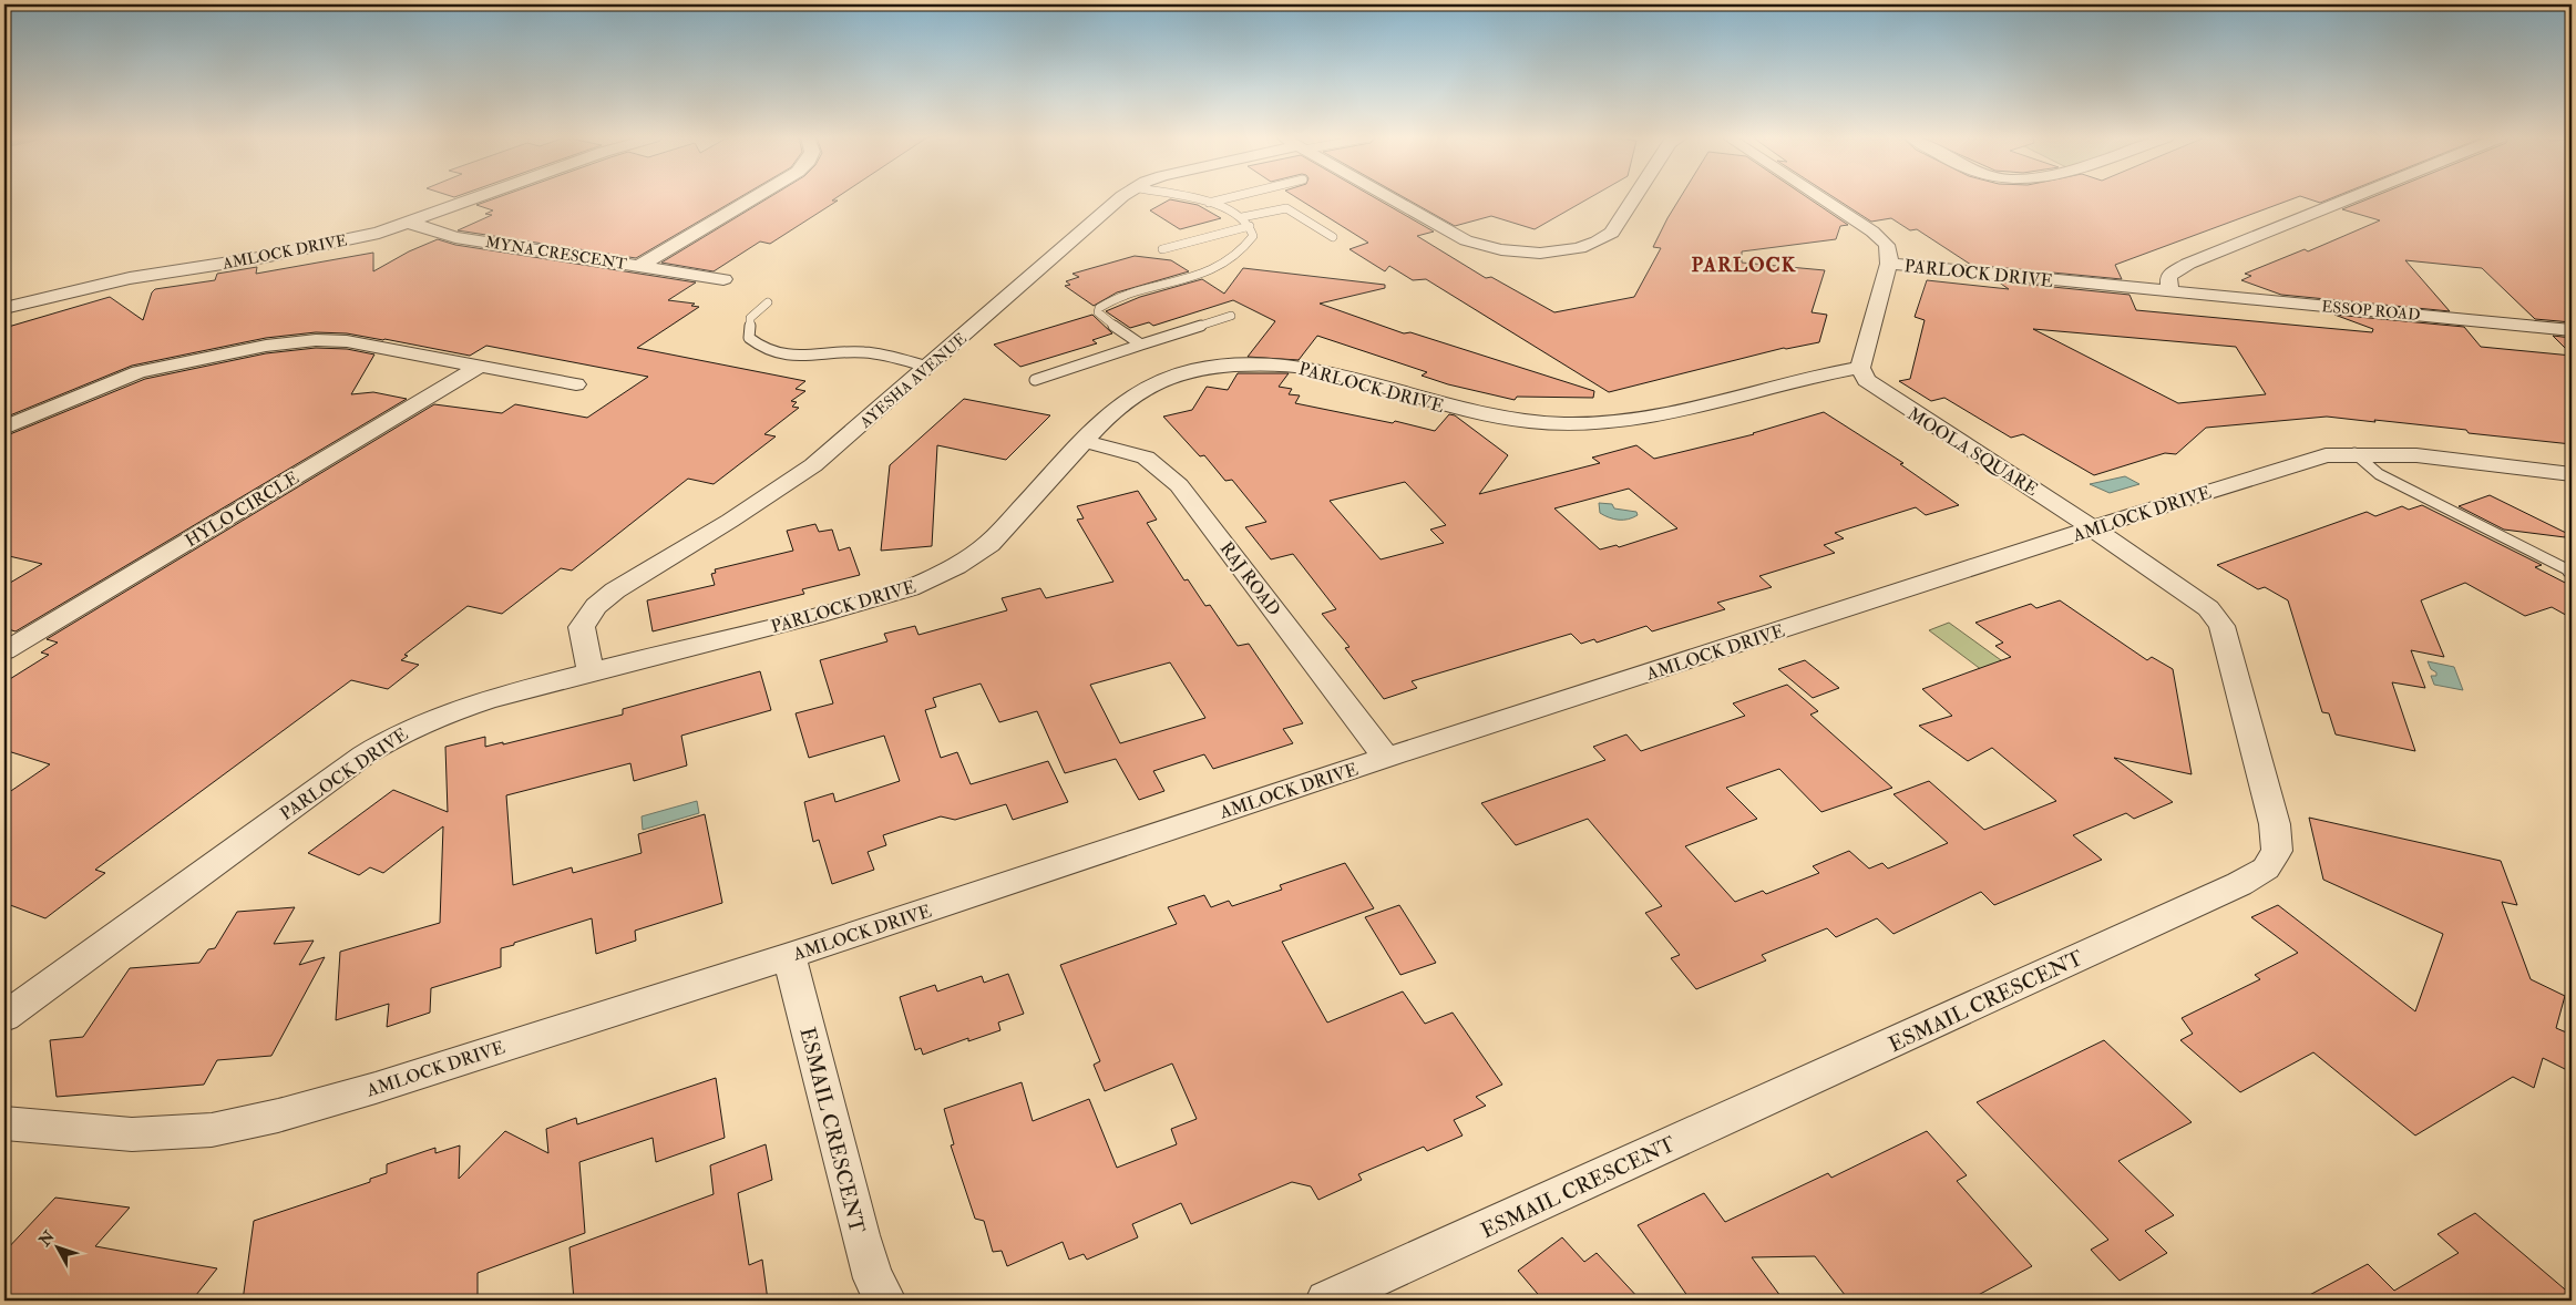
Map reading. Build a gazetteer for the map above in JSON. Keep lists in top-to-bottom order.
{
  "streets": {
    "street": [
      "AMLOCK DRIVE",
      "MYNA CRESCENT",
      "PARLOCK DRIVE",
      "ESSOP ROAD",
      "AYESHA AVENUE",
      "MOOLA SQUARE",
      "HYLO CIRCLE",
      "RAJ ROAD",
      "ESMAIL CRESCENT"
    ]
  },
  "crossings": [
    ["AMLOCK DRIVE", "MYNA CRESCENT"],
    ["AMLOCK DRIVE", "MOOLA SQUARE"],
    ["AMLOCK DRIVE", "RAJ ROAD"],
    ["AMLOCK DRIVE", "ESMAIL CRESCENT"],
    ["PARLOCK DRIVE", "ESSOP ROAD"],
    ["PARLOCK DRIVE", "AYESHA AVENUE"],
    ["PARLOCK DRIVE", "MOOLA SQUARE"],
    ["PARLOCK DRIVE", "RAJ ROAD"],
    ["MOOLA SQUARE", "ESMAIL CRESCENT"]
  ],
  "districts": ["PARLOCK"],
  "north": "top left"
}
